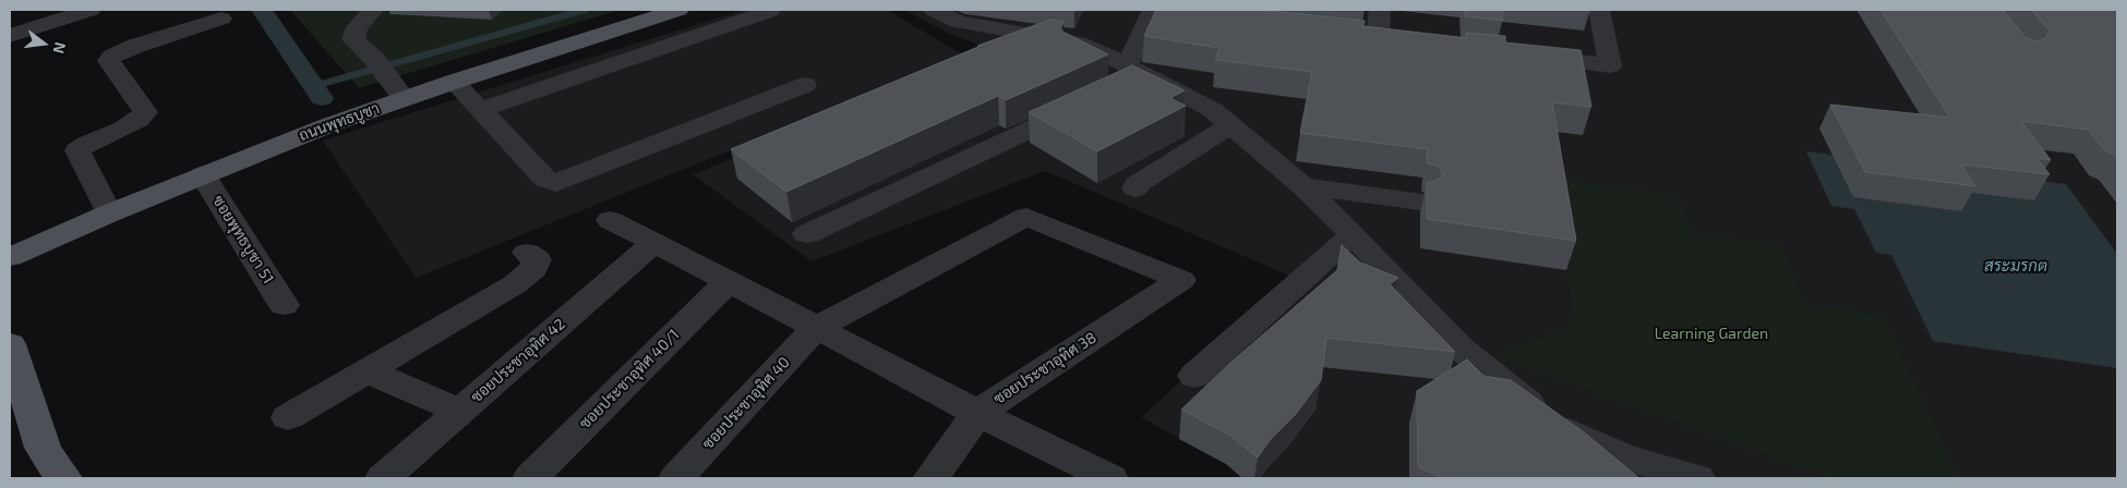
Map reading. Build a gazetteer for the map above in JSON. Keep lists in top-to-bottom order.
{
  "streets": {
    "main road": ["ถนนพุทธบูชา"],
    "street": [
      "ซอยพุทธบูชา 51",
      "ซอยประชาอุทิศ 42",
      "ซอยประชาอุทิศ 38",
      "ซอยประชาอุทิศ 40/1",
      "ซอยประชาอุทิศ 40"
    ]
  },
  "crossings": [
    ["ถนนพุทธบูชา", "ซอยพุทธบูชา 51"],
    ["ซอยประชาอุทิศ 38", "ซอยประชาอุทิศ 40"]
  ],
  "water": ["สระมรกต"],
  "parks": ["Learning Garden"],
  "north": "right"
}
